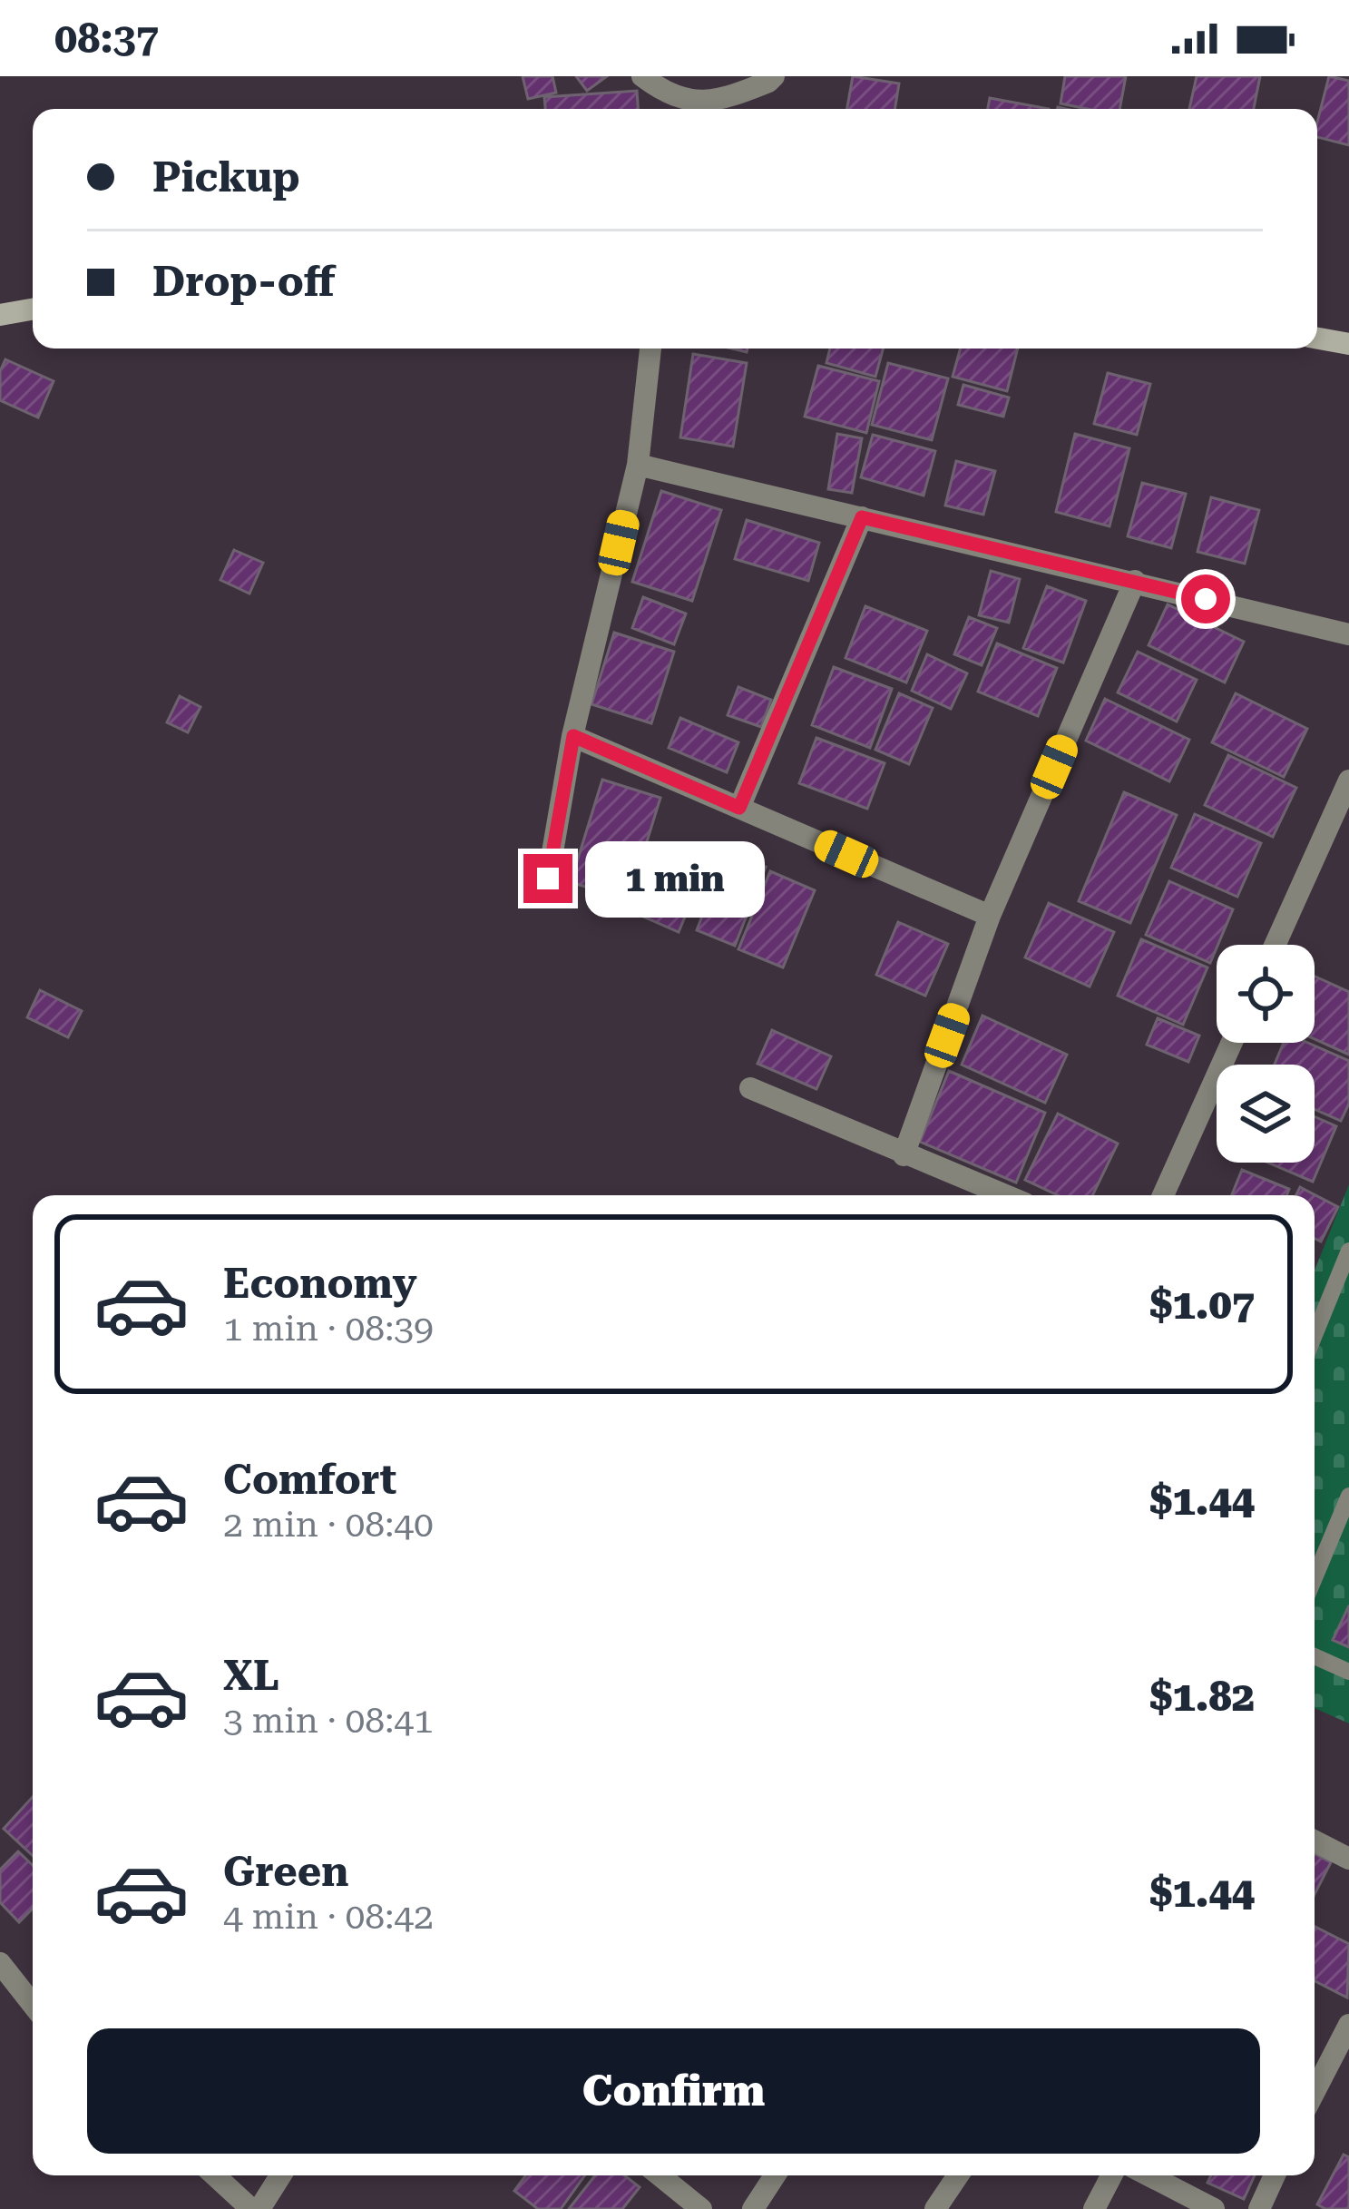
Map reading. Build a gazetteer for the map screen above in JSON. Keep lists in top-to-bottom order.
{
  "page": {
    "status": "08:37",
    "banner": ["Pickup", "Drop-off"],
    "bubble": "1 min",
    "list": [
      {
        "name": "Economy",
        "note": "1 min · 08:39",
        "value": "$1.07"
      },
      {
        "name": "Comfort",
        "note": "2 min · 08:40",
        "value": "$1.44"
      },
      {
        "name": "XL",
        "note": "3 min · 08:41",
        "value": "$1.82"
      },
      {
        "name": "Green",
        "note": "4 min · 08:42",
        "value": "$1.44"
      }
    ],
    "buttons": "Confirm"
  }
}
